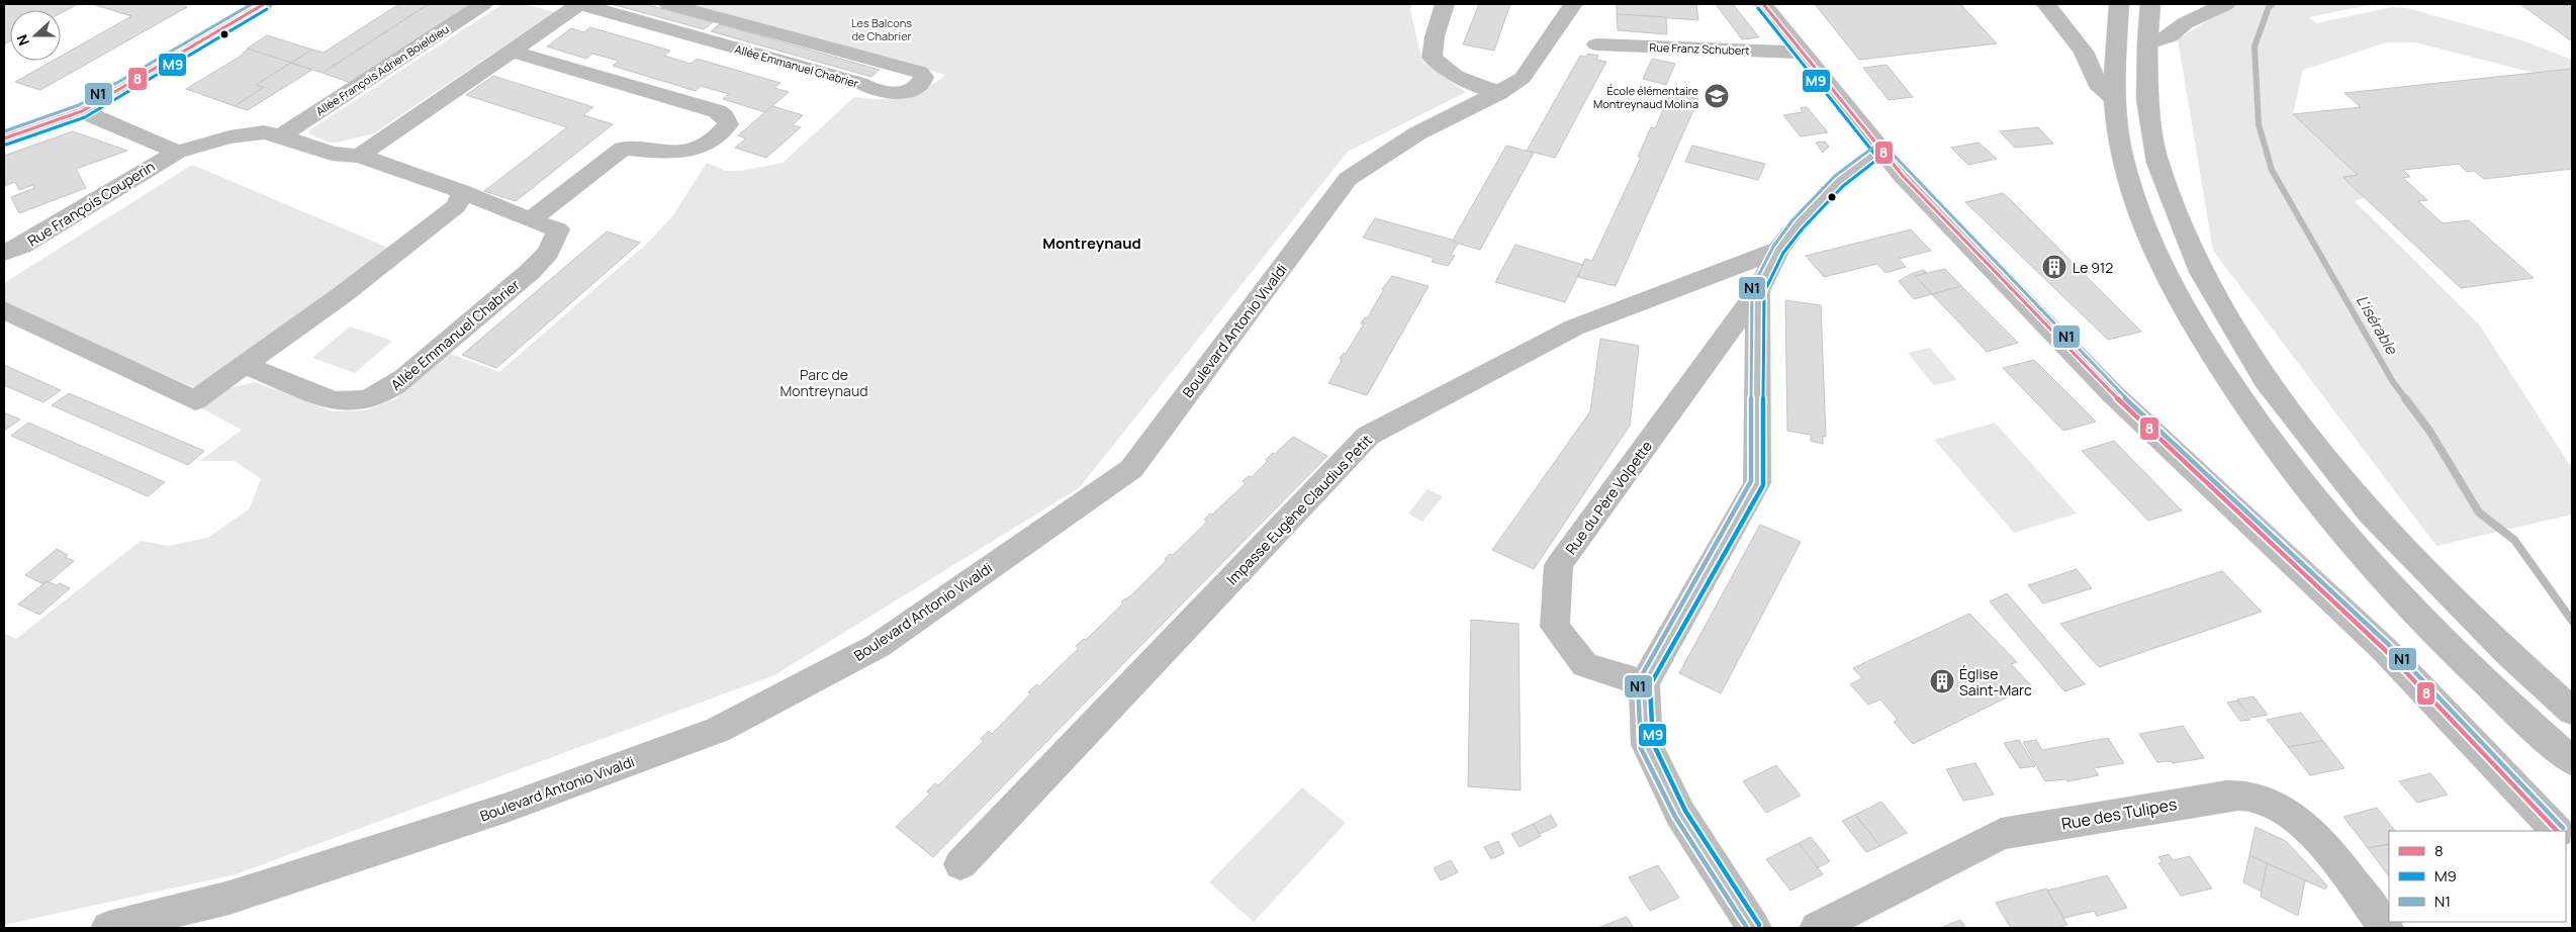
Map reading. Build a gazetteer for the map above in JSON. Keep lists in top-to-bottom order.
{
  "streets": {
    "main road": [
      "Rue Franz Schubert",
      "Allée Emmanuel Chabrier",
      "Allée François Adrien Boieldieu",
      "Rue François Couperin",
      "Boulevard Antonio Vivaldi",
      "Rue du Père Volpette",
      "Impasse Eugène Claudius Petit",
      "Rue des Tulipes"
    ]
  },
  "crossings": [
    ["Allée Emmanuel Chabrier", "Allée François Adrien Boieldieu"],
    ["Allée Emmanuel Chabrier", "Rue François Couperin"],
    ["Rue du Père Volpette", "Impasse Eugène Claudius Petit"]
  ],
  "districts": ["Montreynaud"],
  "water": ["L'isérable"],
  "parks": ["Les Balcons de Chabrier", "Parc de Montreynaud"],
  "places": {
    "school or university": ["École élémentaire Montreynaud Molina"],
    "building": ["Le 912", "Église Saint-Marc"]
  },
  "lines": ["transit line 8", "transit line N1", "transit line M9"],
  "legend": ["8", "M9", "N1"],
  "north": "left"
}
